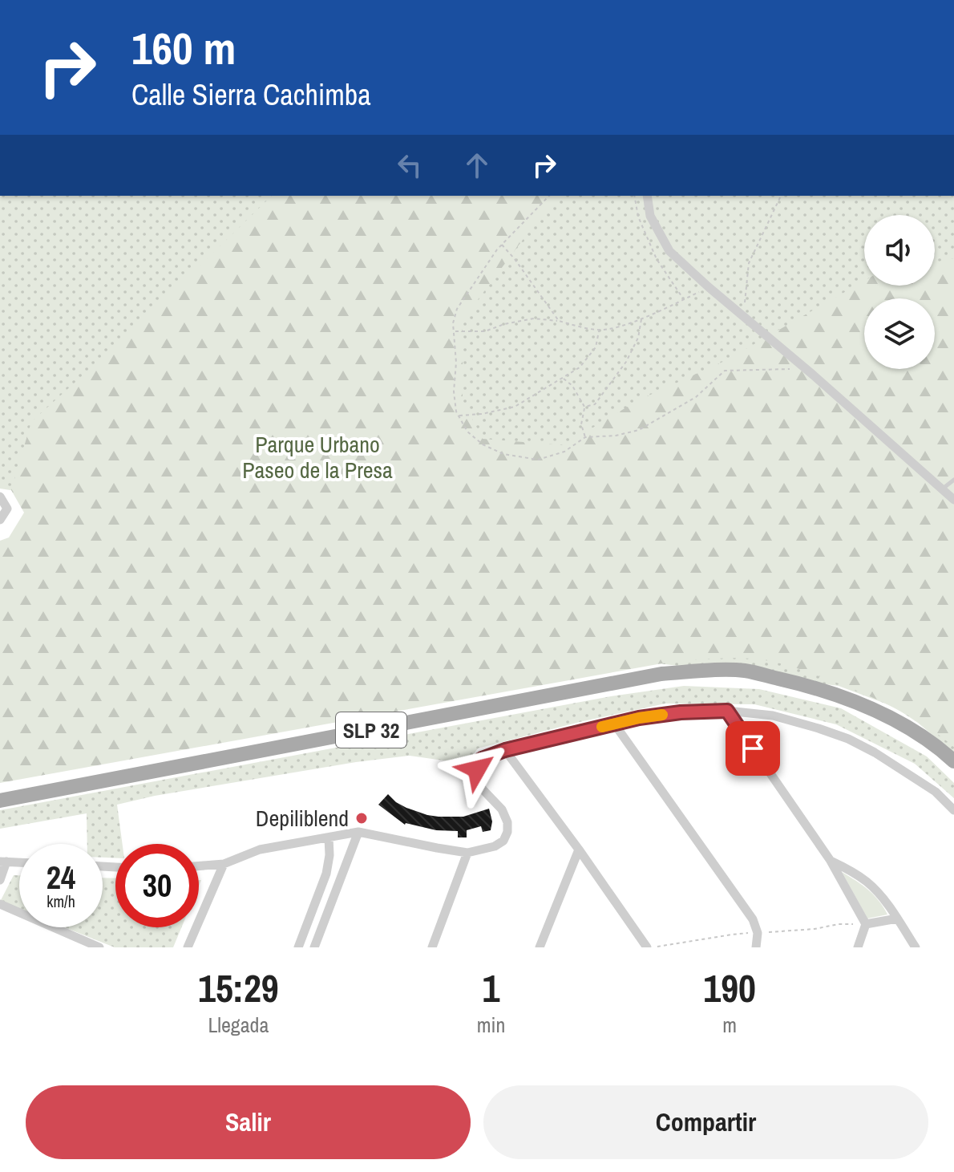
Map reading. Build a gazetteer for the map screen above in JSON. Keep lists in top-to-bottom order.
{
  "streets": {
    "main road": ["SLP 32"]
  },
  "parks": ["Parque Urbano Paseo de la Presa"],
  "places": ["Depiliblend"],
  "page": {
    "turn": ["160 m", "Calle Sierra Cachimba"],
    "speed": "24 km/h",
    "limit": "30",
    "eta": [
      "15:29",
      "Llegada",
      "1",
      "min",
      "190",
      "m"
    ],
    "buttons": ["Salir", "Compartir"]
  }
}
